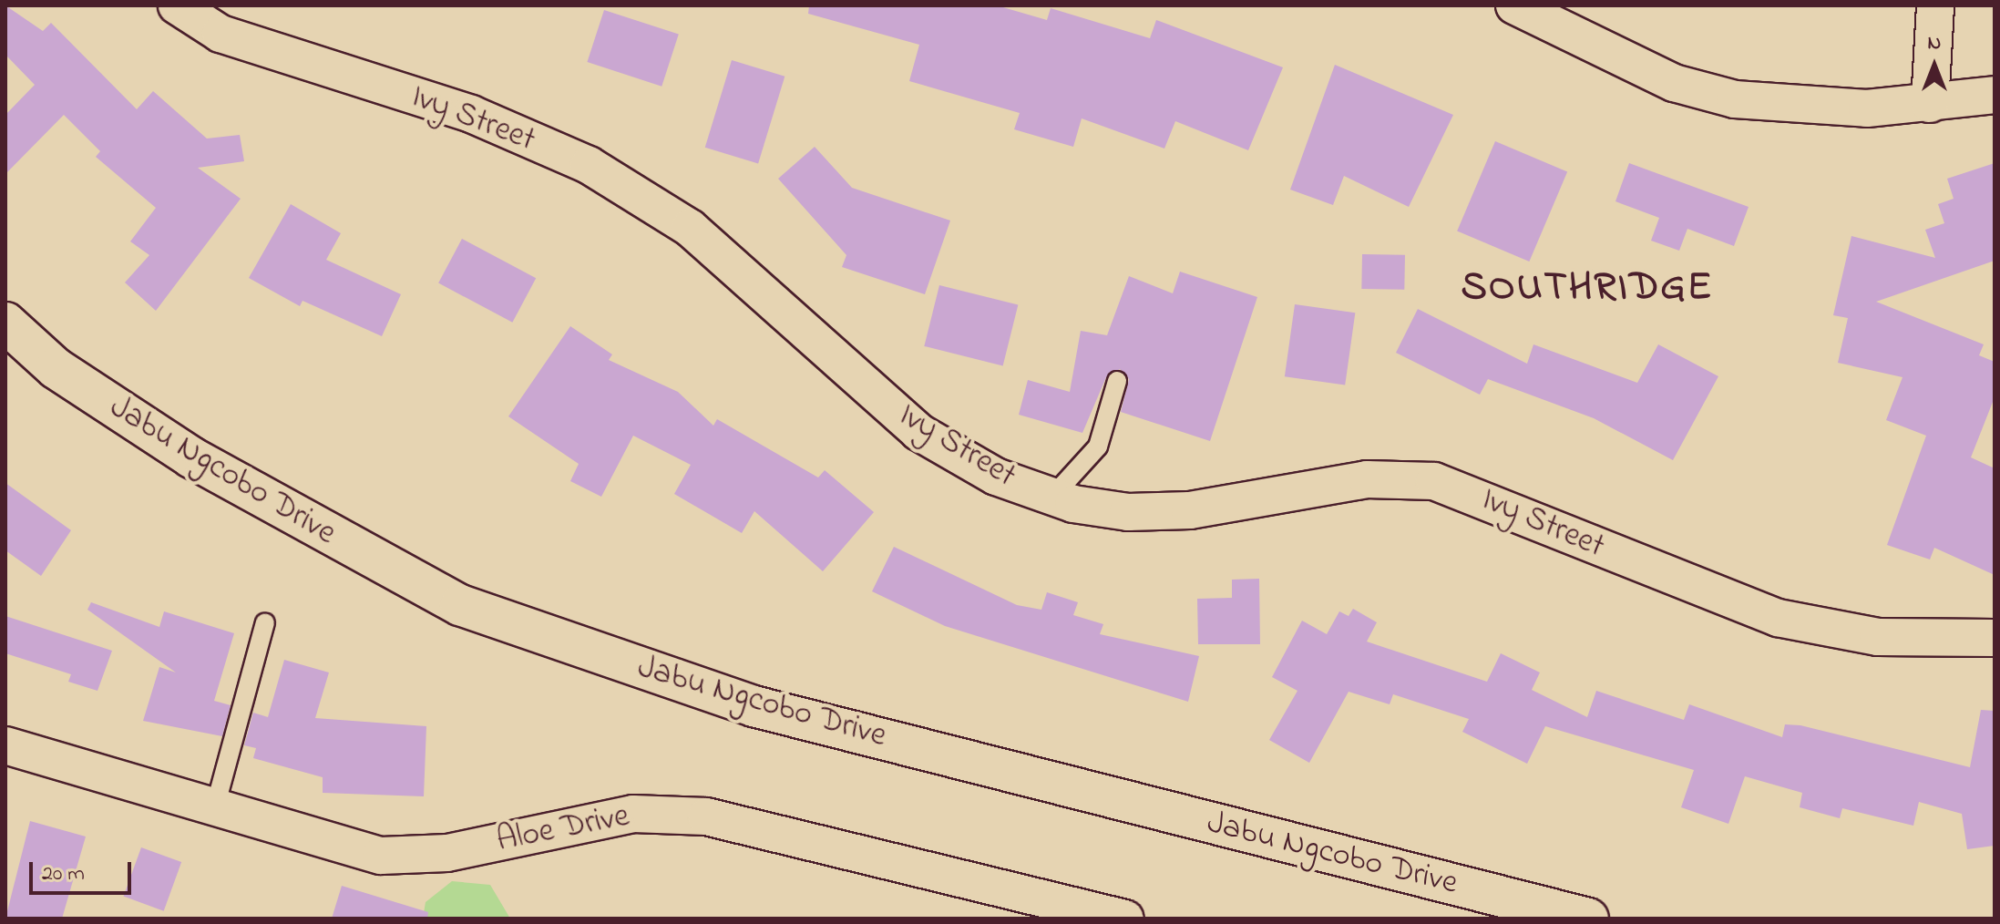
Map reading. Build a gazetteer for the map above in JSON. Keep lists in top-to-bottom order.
{
  "streets": {
    "main road": ["Jabu Ngcobo Drive"],
    "street": ["Ivy Street", "Aloe Drive"]
  },
  "districts": ["SOUTHRIDGE"],
  "scale_bar": "20 m",
  "north": "top"
}
